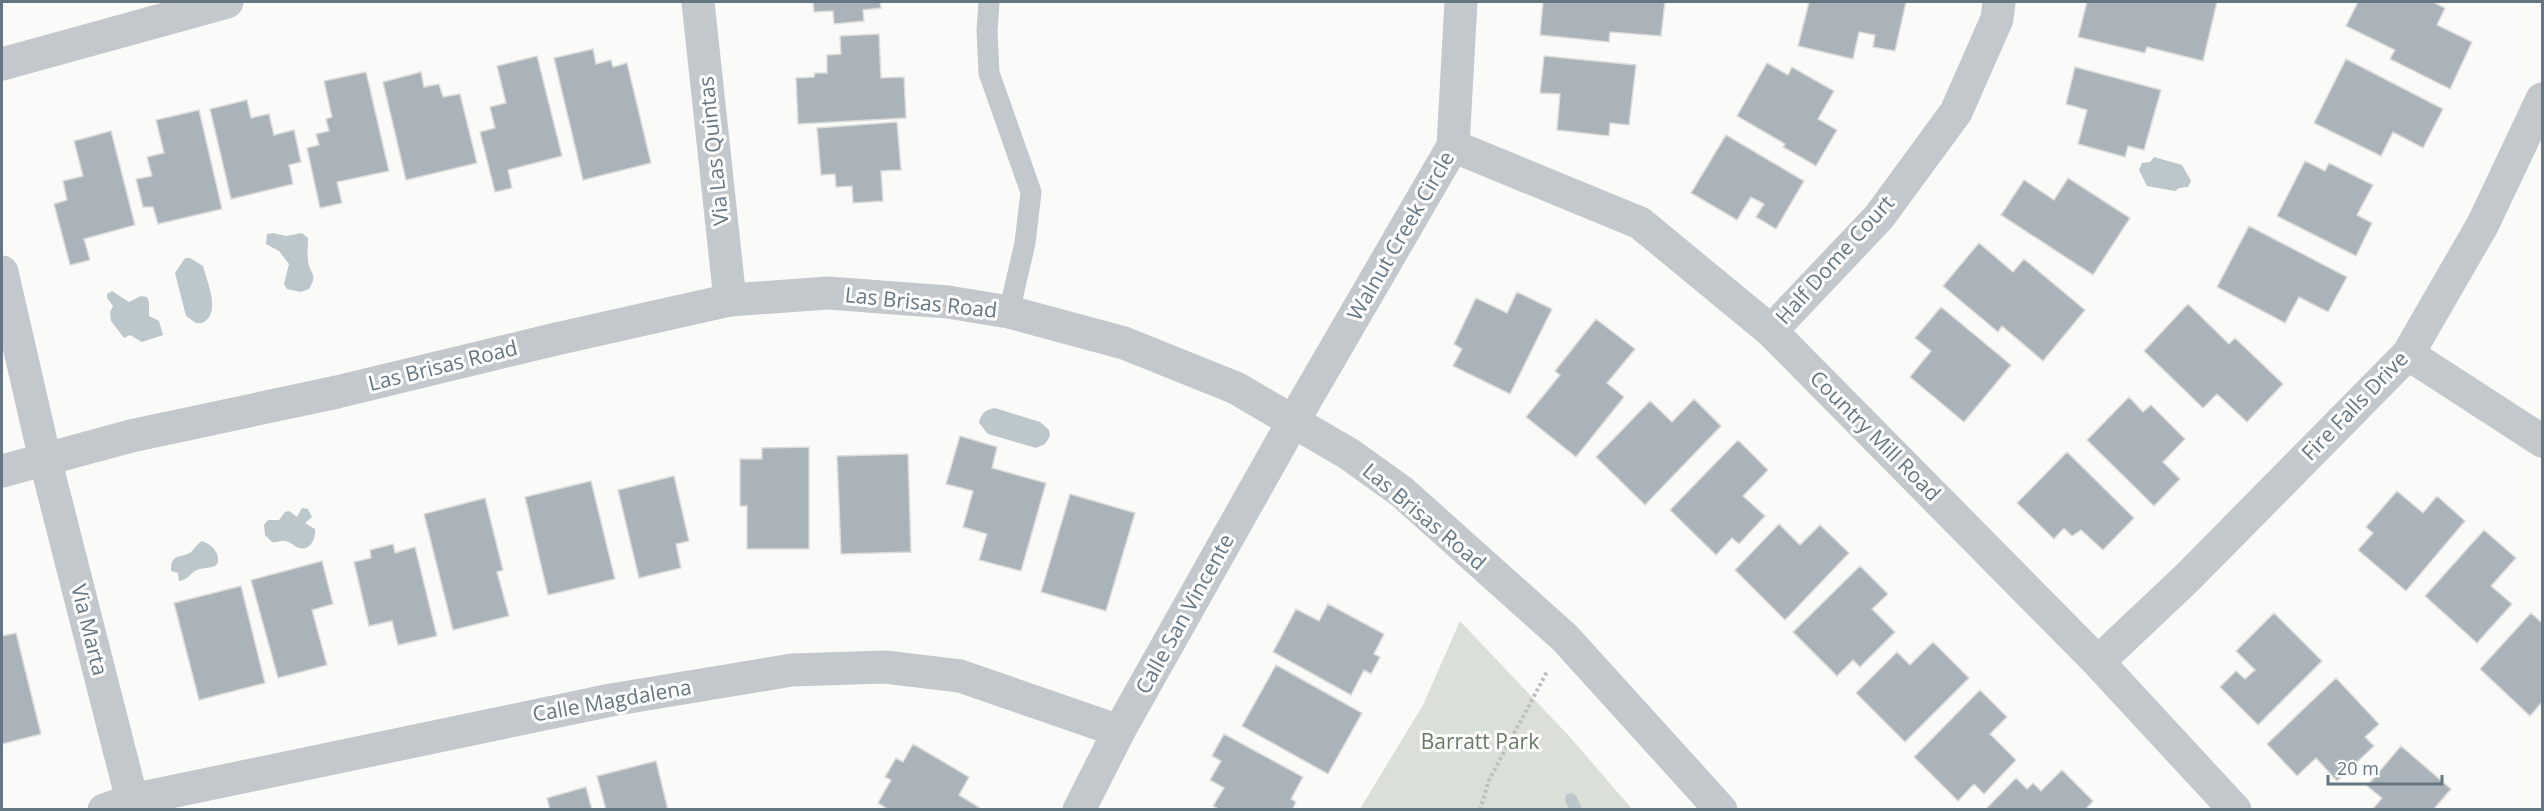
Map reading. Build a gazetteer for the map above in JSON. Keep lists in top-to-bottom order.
{
  "streets": {
    "street": [
      "Via Las Quintas",
      "Walnut Creek Circle",
      "Half Dome Court",
      "Las Brisas Road",
      "Fire Falls Drive",
      "Country Mill Road",
      "Calle San Vincente",
      "Via Marta",
      "Calle Magdalena"
    ]
  },
  "crossings": [
    ["Via Las Quintas", "Las Brisas Road"],
    ["Walnut Creek Circle", "Las Brisas Road"],
    ["Walnut Creek Circle", "Country Mill Road"],
    ["Walnut Creek Circle", "Calle San Vincente"],
    ["Half Dome Court", "Country Mill Road"],
    ["Las Brisas Road", "Calle San Vincente"],
    ["Las Brisas Road", "Via Marta"],
    ["Fire Falls Drive", "Country Mill Road"],
    ["Calle San Vincente", "Calle Magdalena"],
    ["Via Marta", "Calle Magdalena"]
  ],
  "parks": ["Barratt Park"],
  "scale_bar": "20 m"
}
